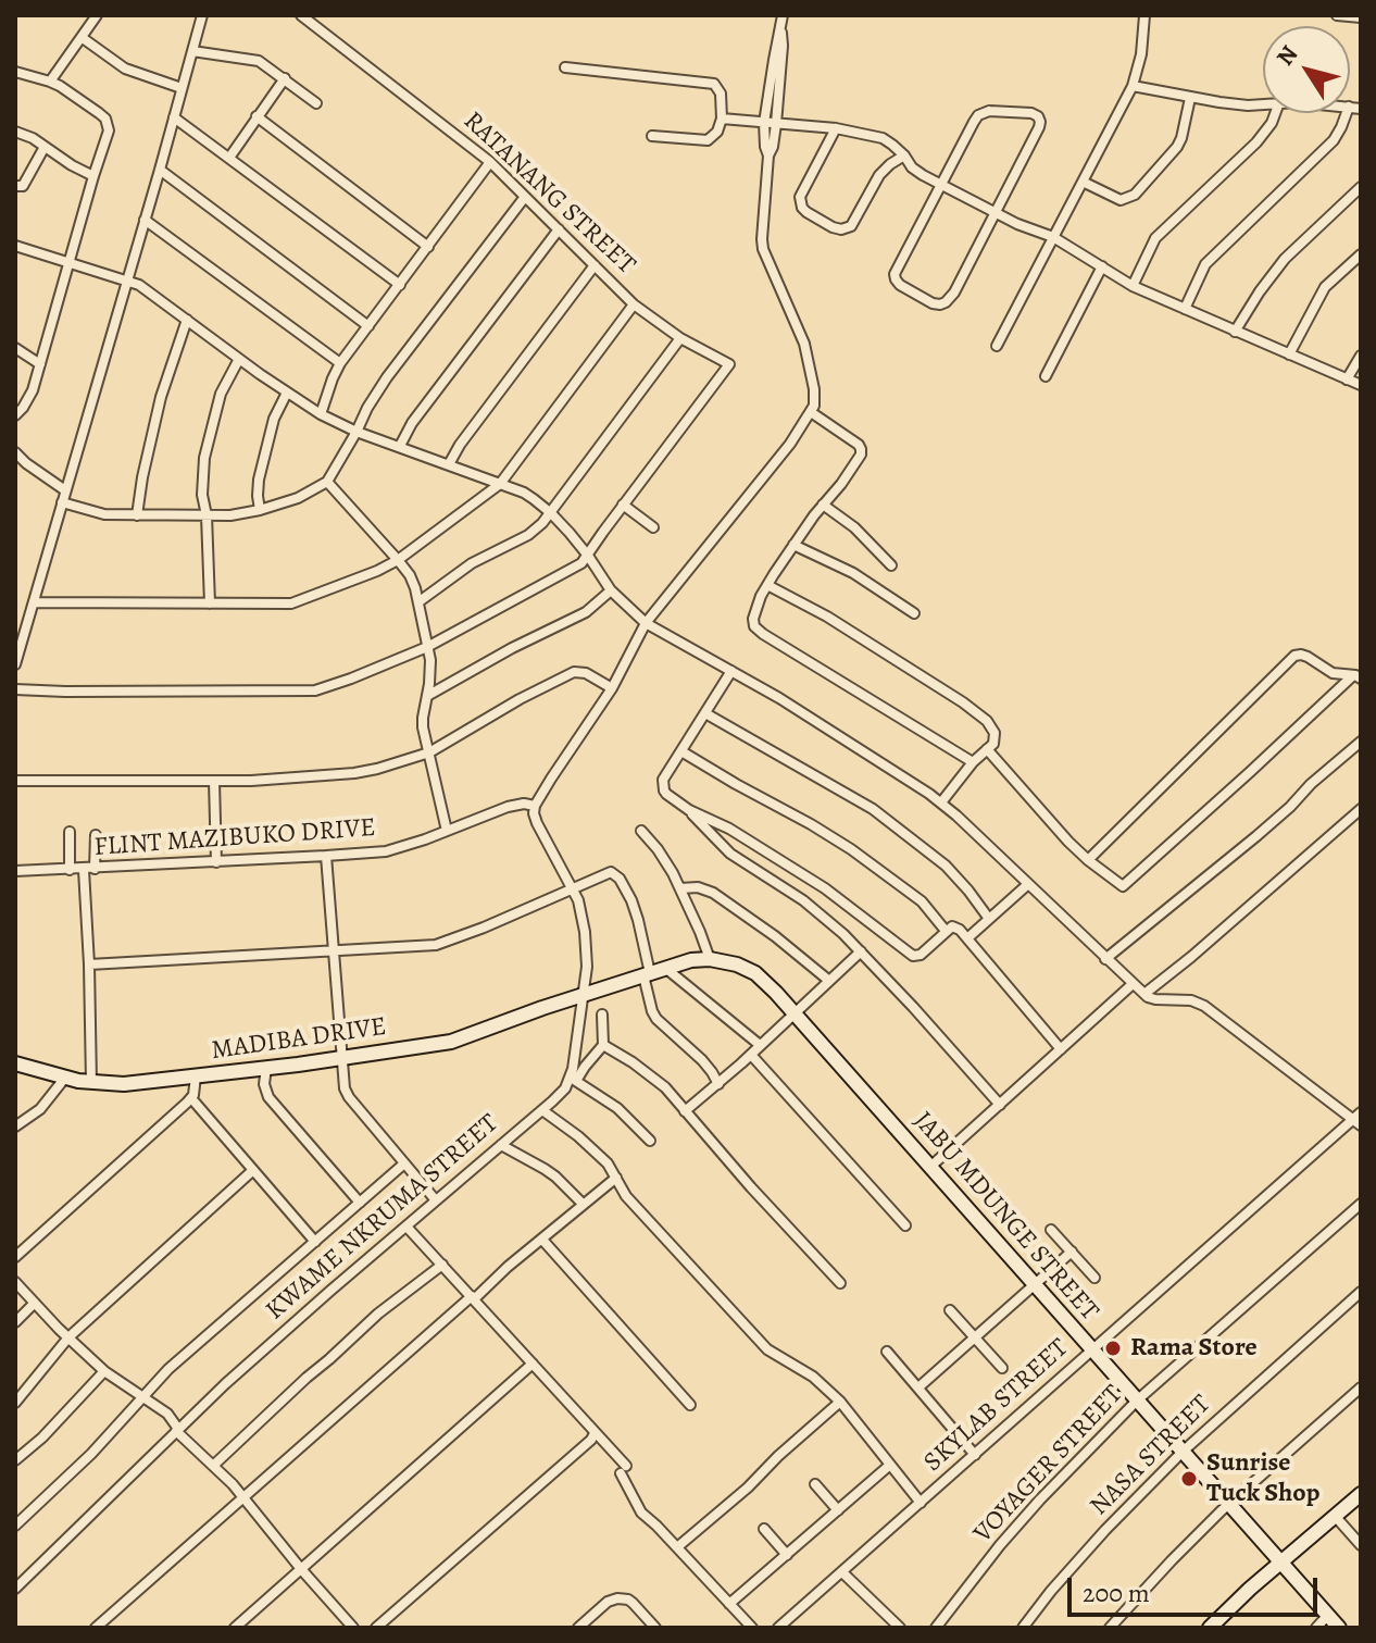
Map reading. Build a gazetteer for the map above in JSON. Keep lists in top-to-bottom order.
{
  "streets": {
    "street": [
      "RATANANG STREET",
      "FLINT MAZIBUKO DRIVE",
      "MADIBA DRIVE",
      "JABU MDUNGE STREET",
      "KWAME NKRUMA STREET",
      "SKYLAB STREET",
      "NASA STREET",
      "VOYAGER STREET"
    ]
  },
  "crossings": [
    ["MADIBA DRIVE", "JABU MDUNGE STREET"],
    ["JABU MDUNGE STREET", "SKYLAB STREET"],
    ["JABU MDUNGE STREET", "NASA STREET"],
    ["JABU MDUNGE STREET", "VOYAGER STREET"]
  ],
  "places": ["Rama Store", "Sunrise Tuck Shop"],
  "scale_bar": "200 m",
  "north": "top left"
}
